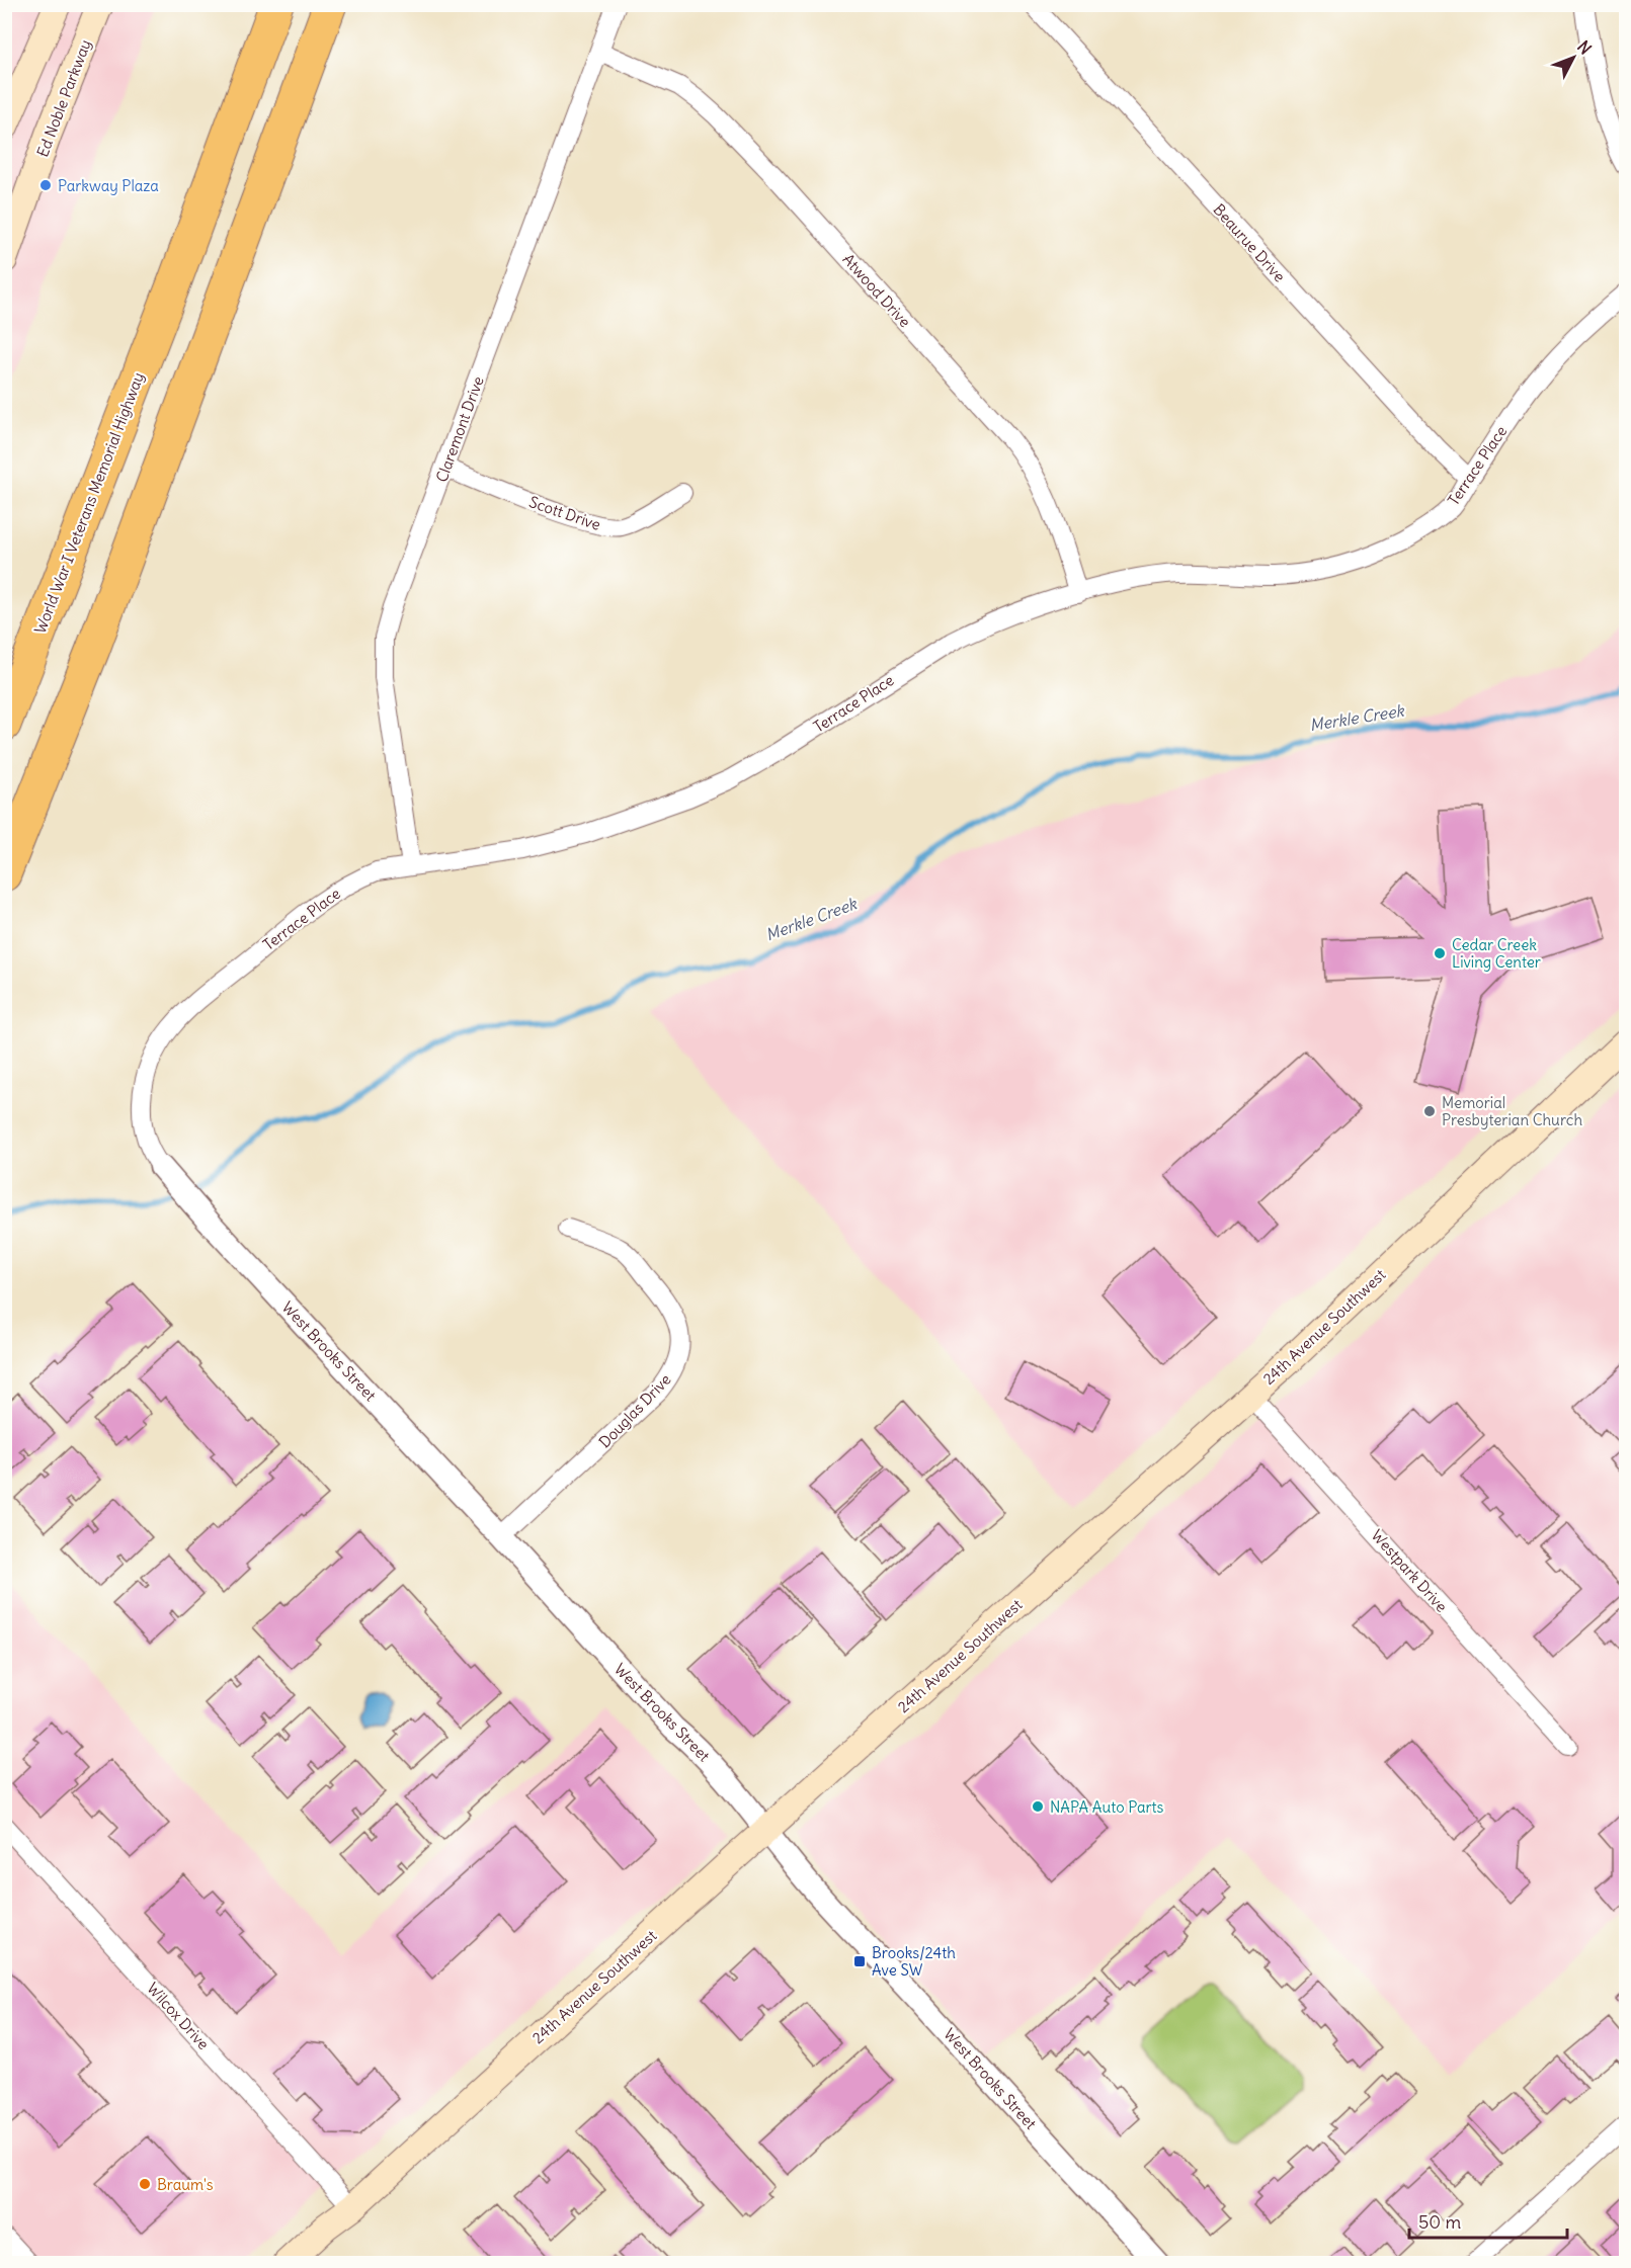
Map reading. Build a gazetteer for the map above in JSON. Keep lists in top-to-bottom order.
{
  "streets": {
    "highway": ["World War I Veterans Memorial Highway"],
    "main road": ["Ed Noble Parkway", "24th Avenue Southwest"],
    "street": [
      "Beaurue Drive",
      "Atwood Drive",
      "Claremont Drive",
      "Terrace Place",
      "Scott Drive",
      "West Brooks Street",
      "Douglas Drive",
      "Westpark Drive",
      "Wilcox Drive"
    ]
  },
  "crossings": [
    ["Beaurue Drive", "Terrace Place"],
    ["Atwood Drive", "Claremont Drive"],
    ["Atwood Drive", "Terrace Place"],
    ["Claremont Drive", "Terrace Place"],
    ["Claremont Drive", "Scott Drive"],
    ["Terrace Place", "West Brooks Street"],
    ["24th Avenue Southwest", "West Brooks Street"],
    ["24th Avenue Southwest", "Westpark Drive"],
    ["24th Avenue Southwest", "Wilcox Drive"],
    ["West Brooks Street", "Douglas Drive"]
  ],
  "water": ["Merkle Creek"],
  "places": {
    "other": [
      "Parkway Plaza",
      "Cedar Creek Living Center",
      "Memorial Presbyterian Church",
      "NAPA Auto Parts",
      "Braum's"
    ],
    "transit": ["Brooks/24th Ave SW"]
  },
  "scale_bar": "50 m",
  "north": "top right"
}
